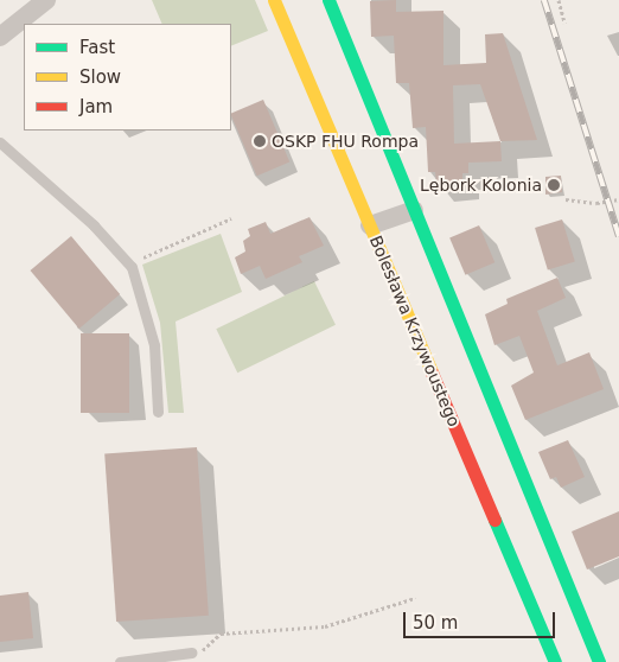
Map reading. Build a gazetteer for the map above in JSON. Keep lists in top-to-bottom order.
{
  "streets": {
    "main road": ["Bolesława Krzywoustego"]
  },
  "places": ["OSKP FHU Rompa", "Lębork Kolonia"],
  "legend": ["Fast", "Slow", "Jam"],
  "scale_bar": "50 m"
}
